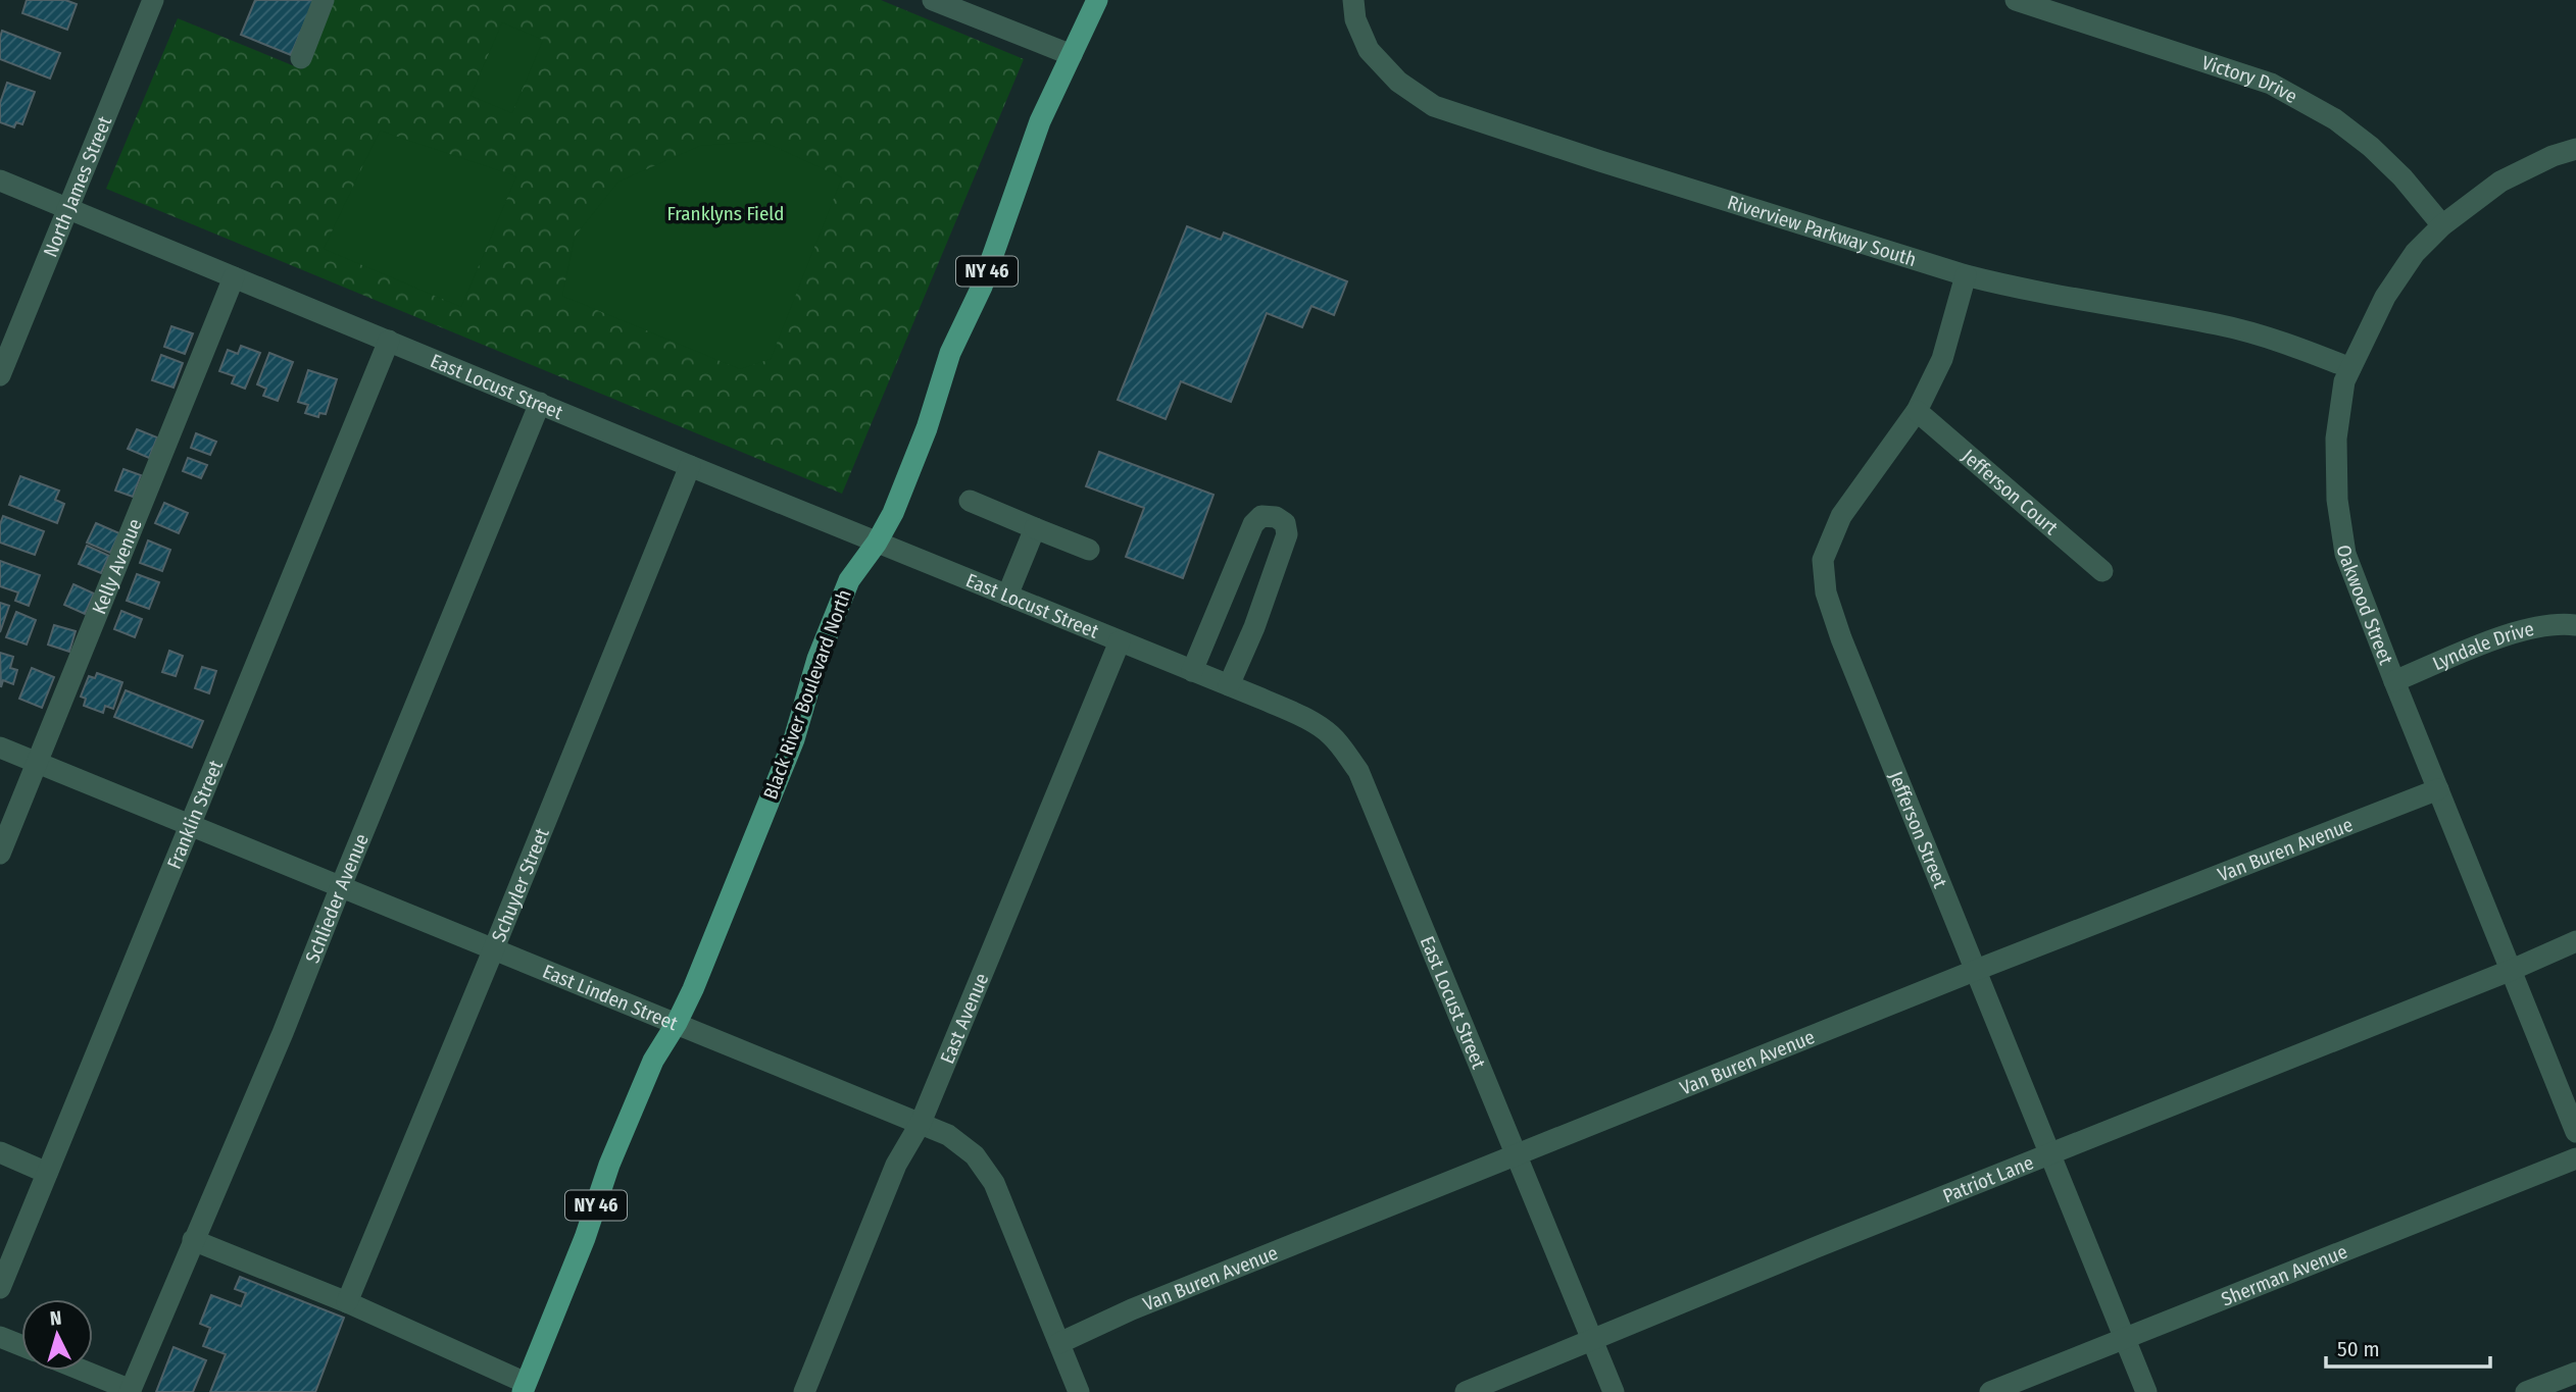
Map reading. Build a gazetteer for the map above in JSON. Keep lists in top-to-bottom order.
{
  "streets": {
    "main road": ["NY 46", "Black River Boulevard North"],
    "street": [
      "Victory Drive",
      "North James Street",
      "Riverview Parkway South",
      "East Locust Street",
      "Jefferson Court",
      "Kelly Avenue",
      "Oakwood Street",
      "Lyndale Drive",
      "Franklin Street",
      "Jefferson Street",
      "Van Buren Avenue",
      "Schuyler Street",
      "Schlieder Avenue",
      "East Linden Street",
      "East Avenue",
      "Patriot Lane",
      "Sherman Avenue"
    ]
  },
  "crossings": [
    ["Victory Drive", "Oakwood Street"],
    ["North James Street", "East Locust Street"],
    ["Riverview Parkway South", "Oakwood Street"],
    ["Riverview Parkway South", "Jefferson Street"],
    ["East Locust Street", "Kelly Avenue"],
    ["East Locust Street", "Black River Boulevard North"],
    ["East Locust Street", "Franklin Street"],
    ["East Locust Street", "Van Buren Avenue"],
    ["East Locust Street", "Schuyler Street"],
    ["East Locust Street", "Schlieder Avenue"],
    ["East Locust Street", "East Avenue"],
    ["East Locust Street", "Patriot Lane"],
    ["Jefferson Court", "Jefferson Street"],
    ["Kelly Avenue", "East Linden Street"],
    ["Oakwood Street", "Lyndale Drive"],
    ["Oakwood Street", "Van Buren Avenue"],
    ["Oakwood Street", "Patriot Lane"],
    ["Black River Boulevard North", "East Linden Street"],
    ["Franklin Street", "East Linden Street"],
    ["Jefferson Street", "Van Buren Avenue"],
    ["Jefferson Street", "Patriot Lane"],
    ["Jefferson Street", "Sherman Avenue"],
    ["Van Buren Avenue", "East Linden Street"],
    ["Schuyler Street", "East Linden Street"],
    ["Schlieder Avenue", "East Linden Street"],
    ["East Linden Street", "East Avenue"]
  ],
  "parks": ["Franklyns Field"],
  "scale_bar": "50 m",
  "north": "top"
}
